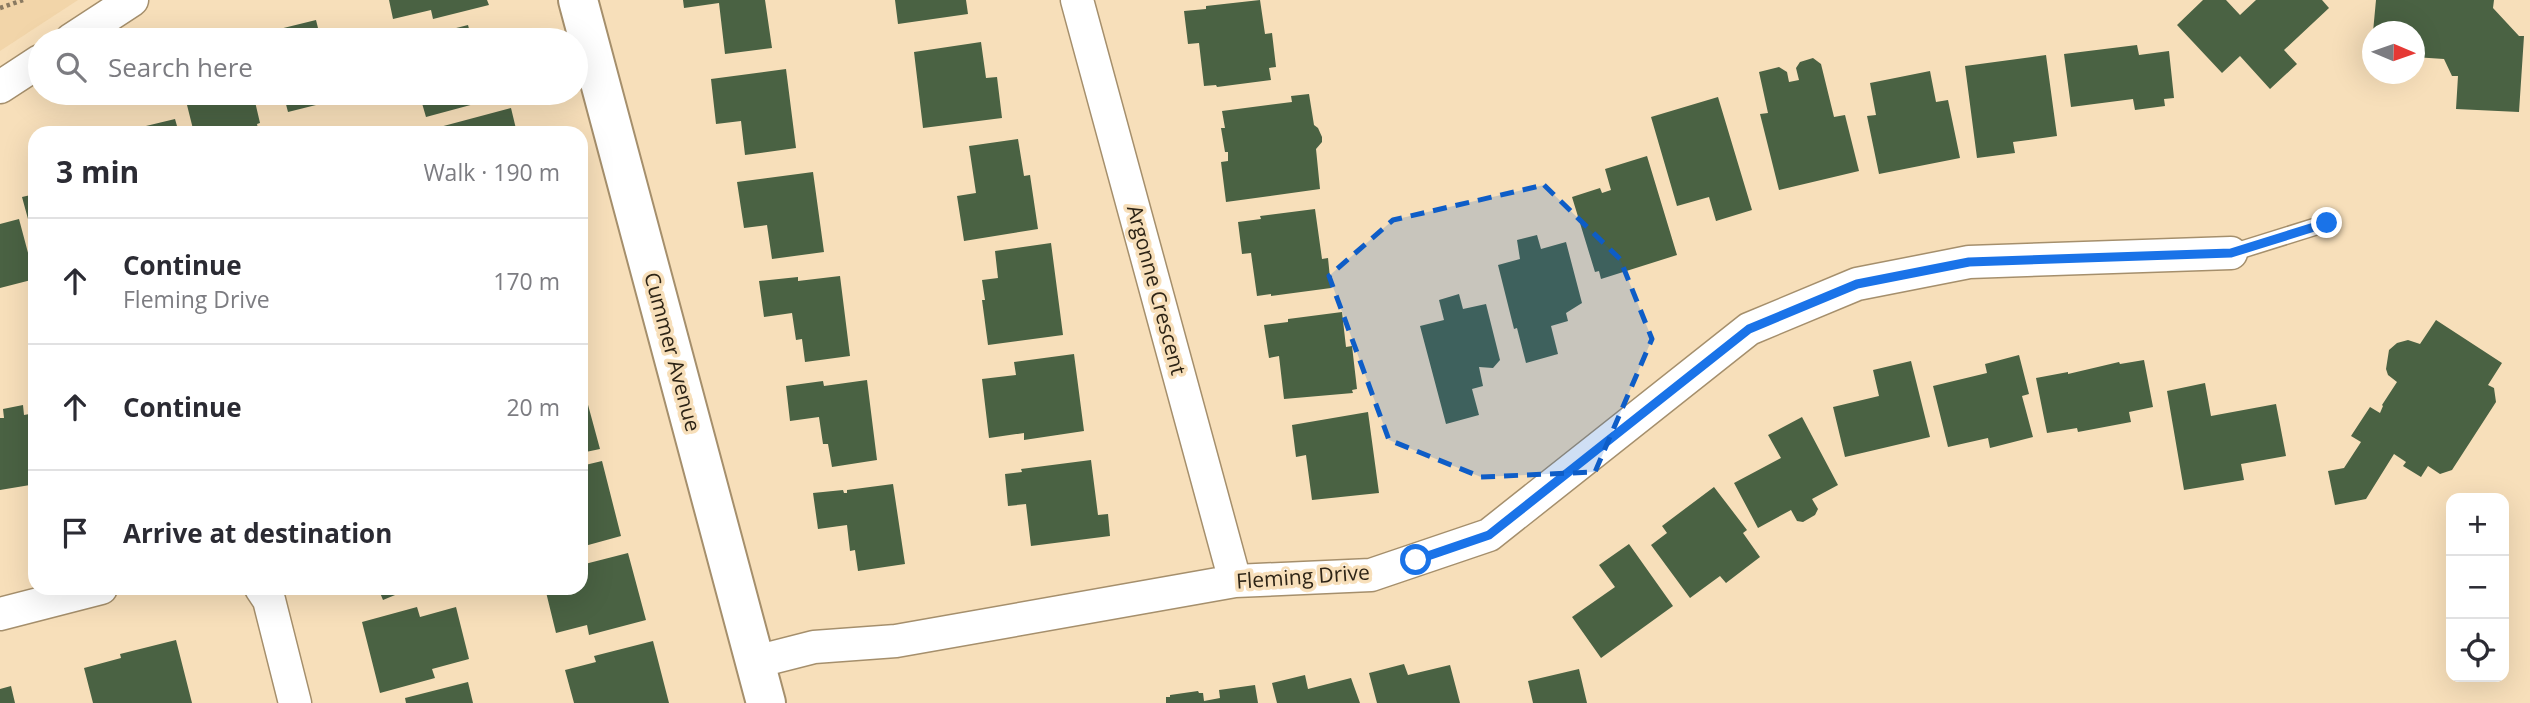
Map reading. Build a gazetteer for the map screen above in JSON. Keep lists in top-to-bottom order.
{
  "streets": {
    "street": ["Argonne Crescent", "Cummer Avenue", "Fleming Drive"]
  },
  "crossings": [
    ["Argonne Crescent", "Fleming Drive"],
    ["Cummer Avenue", "Fleming Drive"]
  ],
  "north": "right",
  "page": {
    "search": "Search here",
    "heading": ["3 min", "Walk · 190 m"],
    "list": [
      ["Continue", "Fleming Drive", "170 m"],
      ["Continue", "20 m"],
      "Arrive at destination"
    ],
    "map_buttons": ["+", "−"]
  }
}
